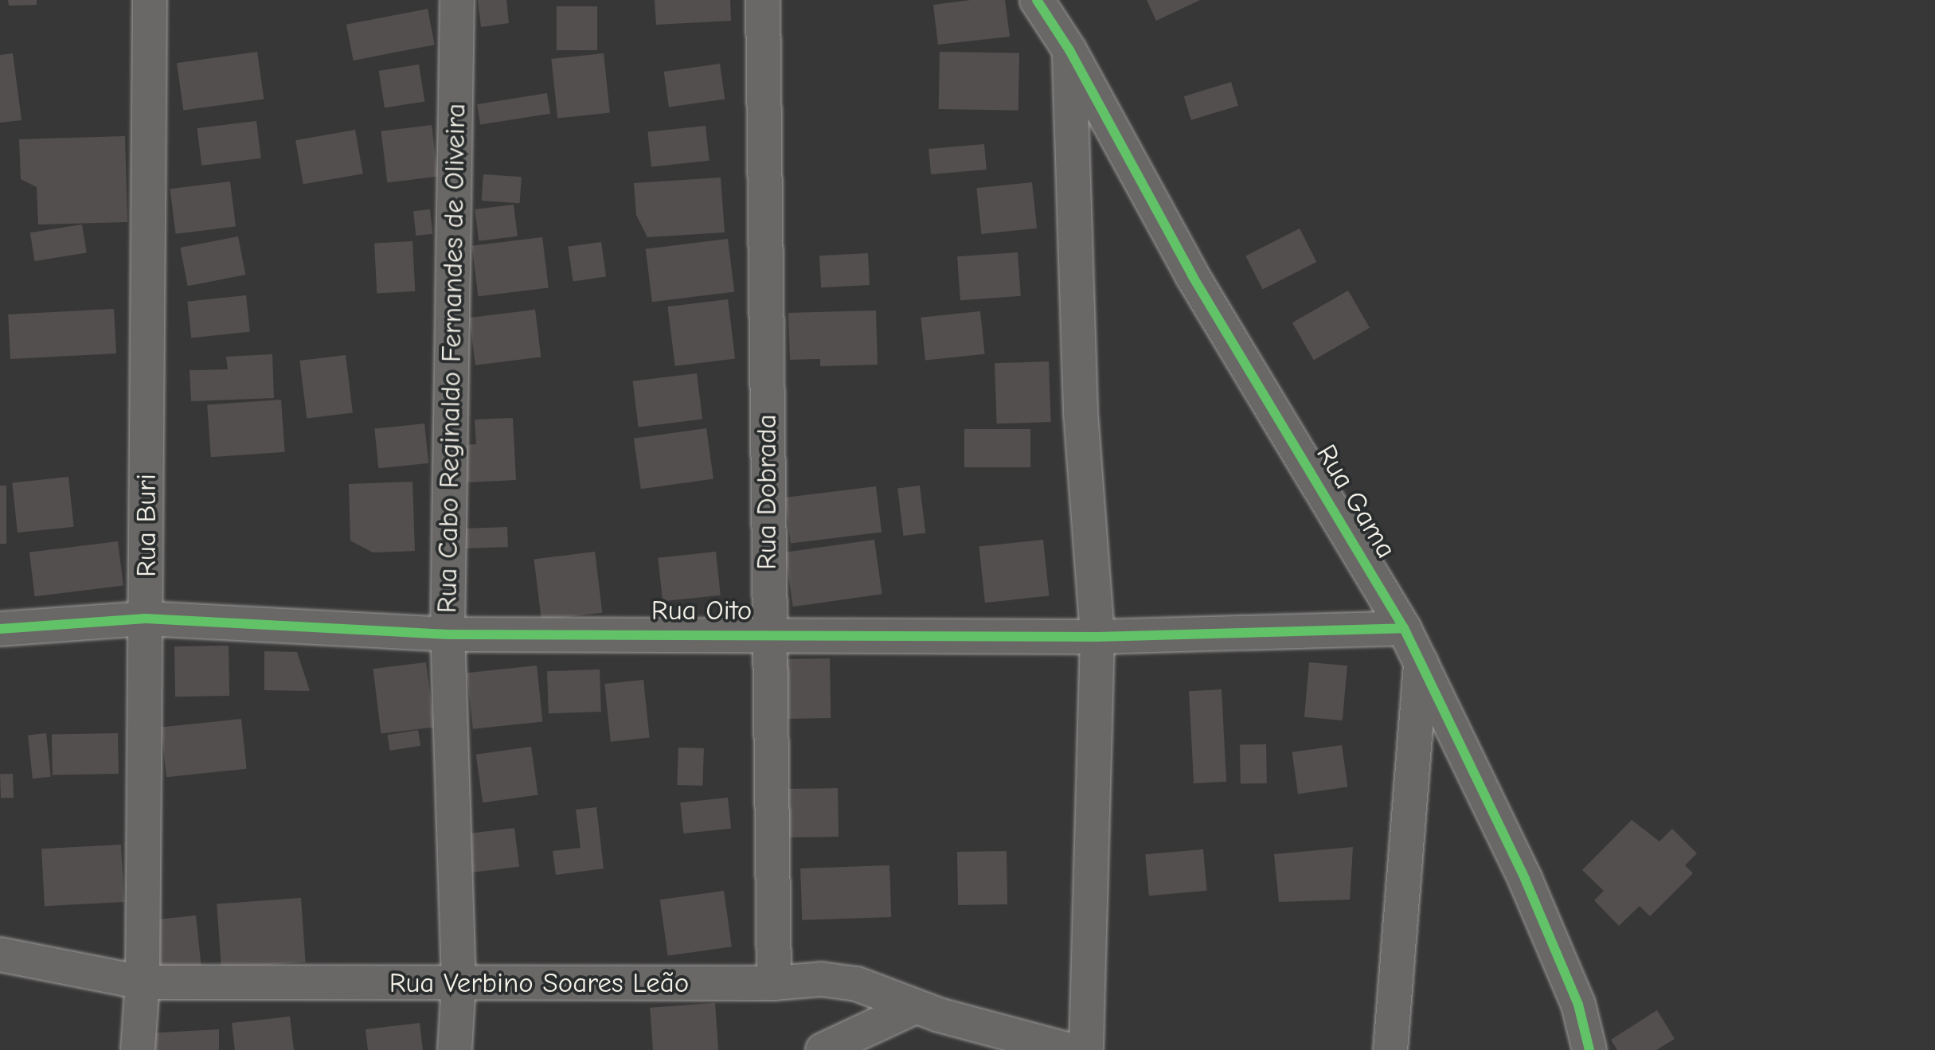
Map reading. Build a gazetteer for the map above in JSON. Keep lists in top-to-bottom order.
{
  "streets": {
    "street": [
      "Rua Cabo Reginaldo Fernandes de Oliveira",
      "Rua Dobrada",
      "Rua Gama",
      "Rua Buri",
      "Rua Oito",
      "Rua Verbino Soares Leão"
    ]
  },
  "crossings": [
    ["Rua Cabo Reginaldo Fernandes de Oliveira", "Rua Oito"],
    ["Rua Cabo Reginaldo Fernandes de Oliveira", "Rua Verbino Soares Leão"],
    ["Rua Dobrada", "Rua Oito"],
    ["Rua Dobrada", "Rua Verbino Soares Leão"],
    ["Rua Gama", "Rua Oito"],
    ["Rua Buri", "Rua Oito"],
    ["Rua Buri", "Rua Verbino Soares Leão"]
  ]
}
